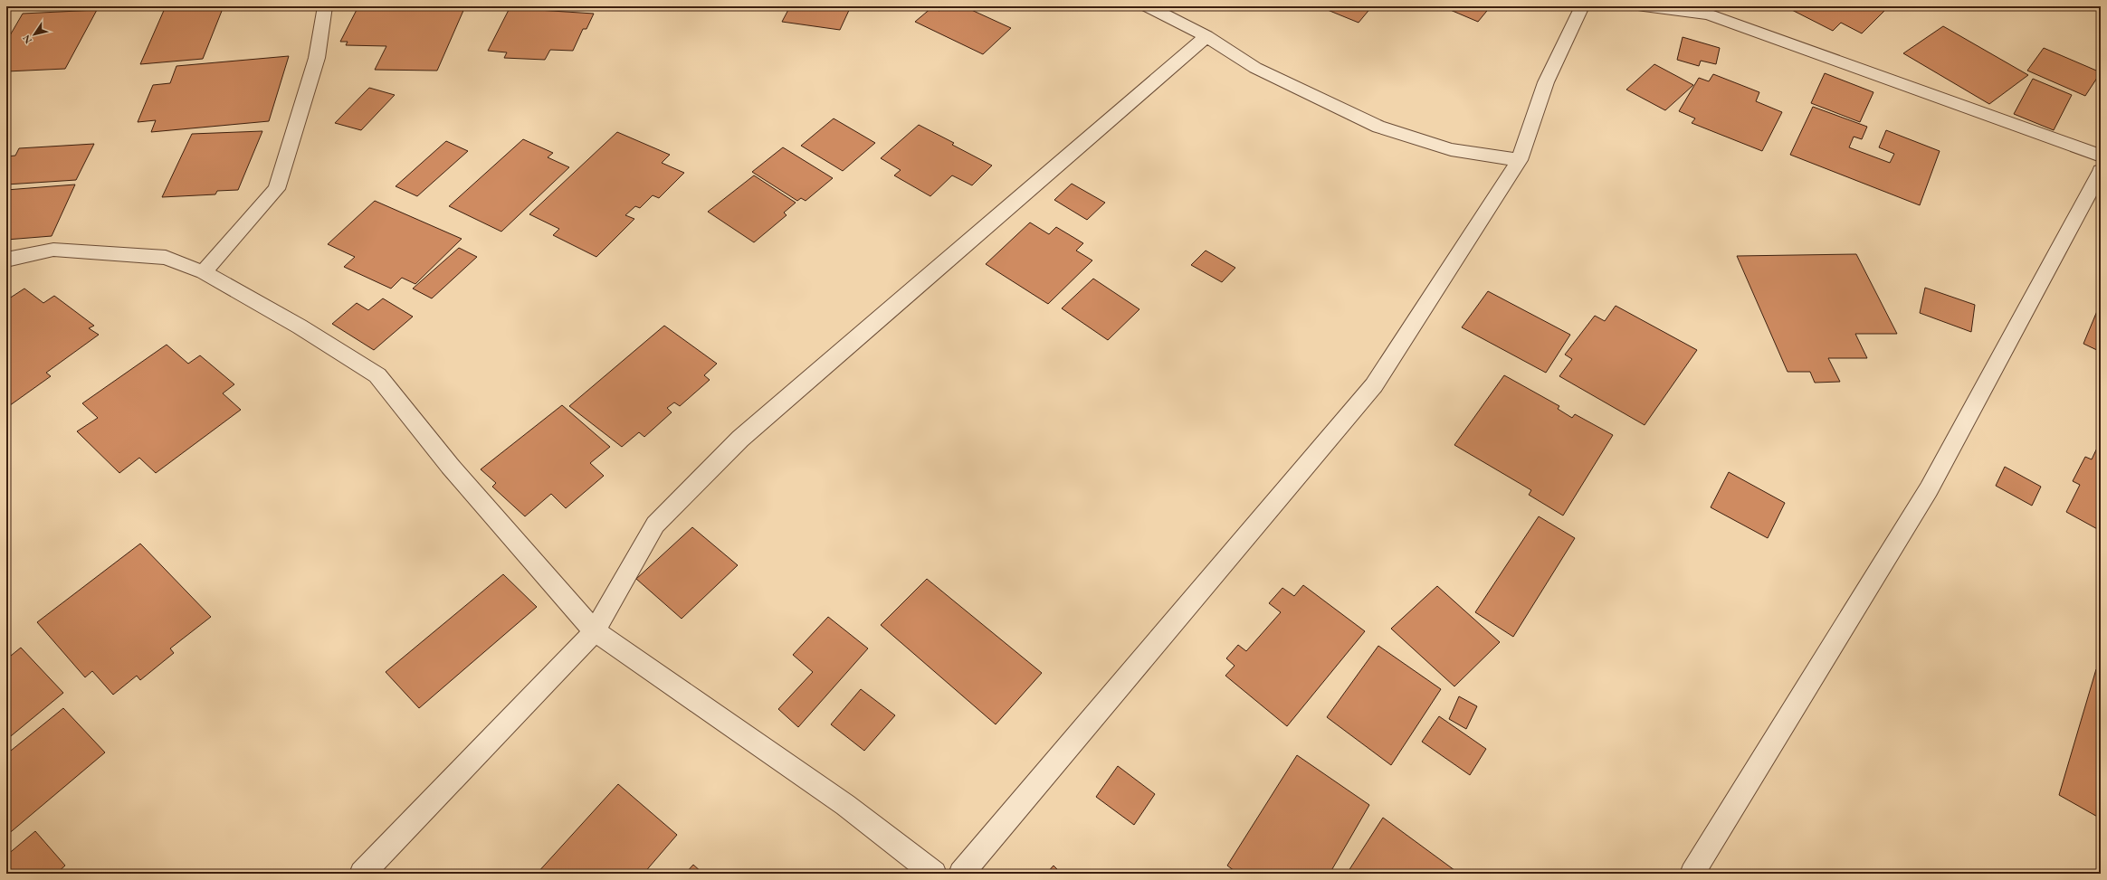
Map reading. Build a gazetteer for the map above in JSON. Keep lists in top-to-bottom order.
{
  "north": "bottom left"
}
